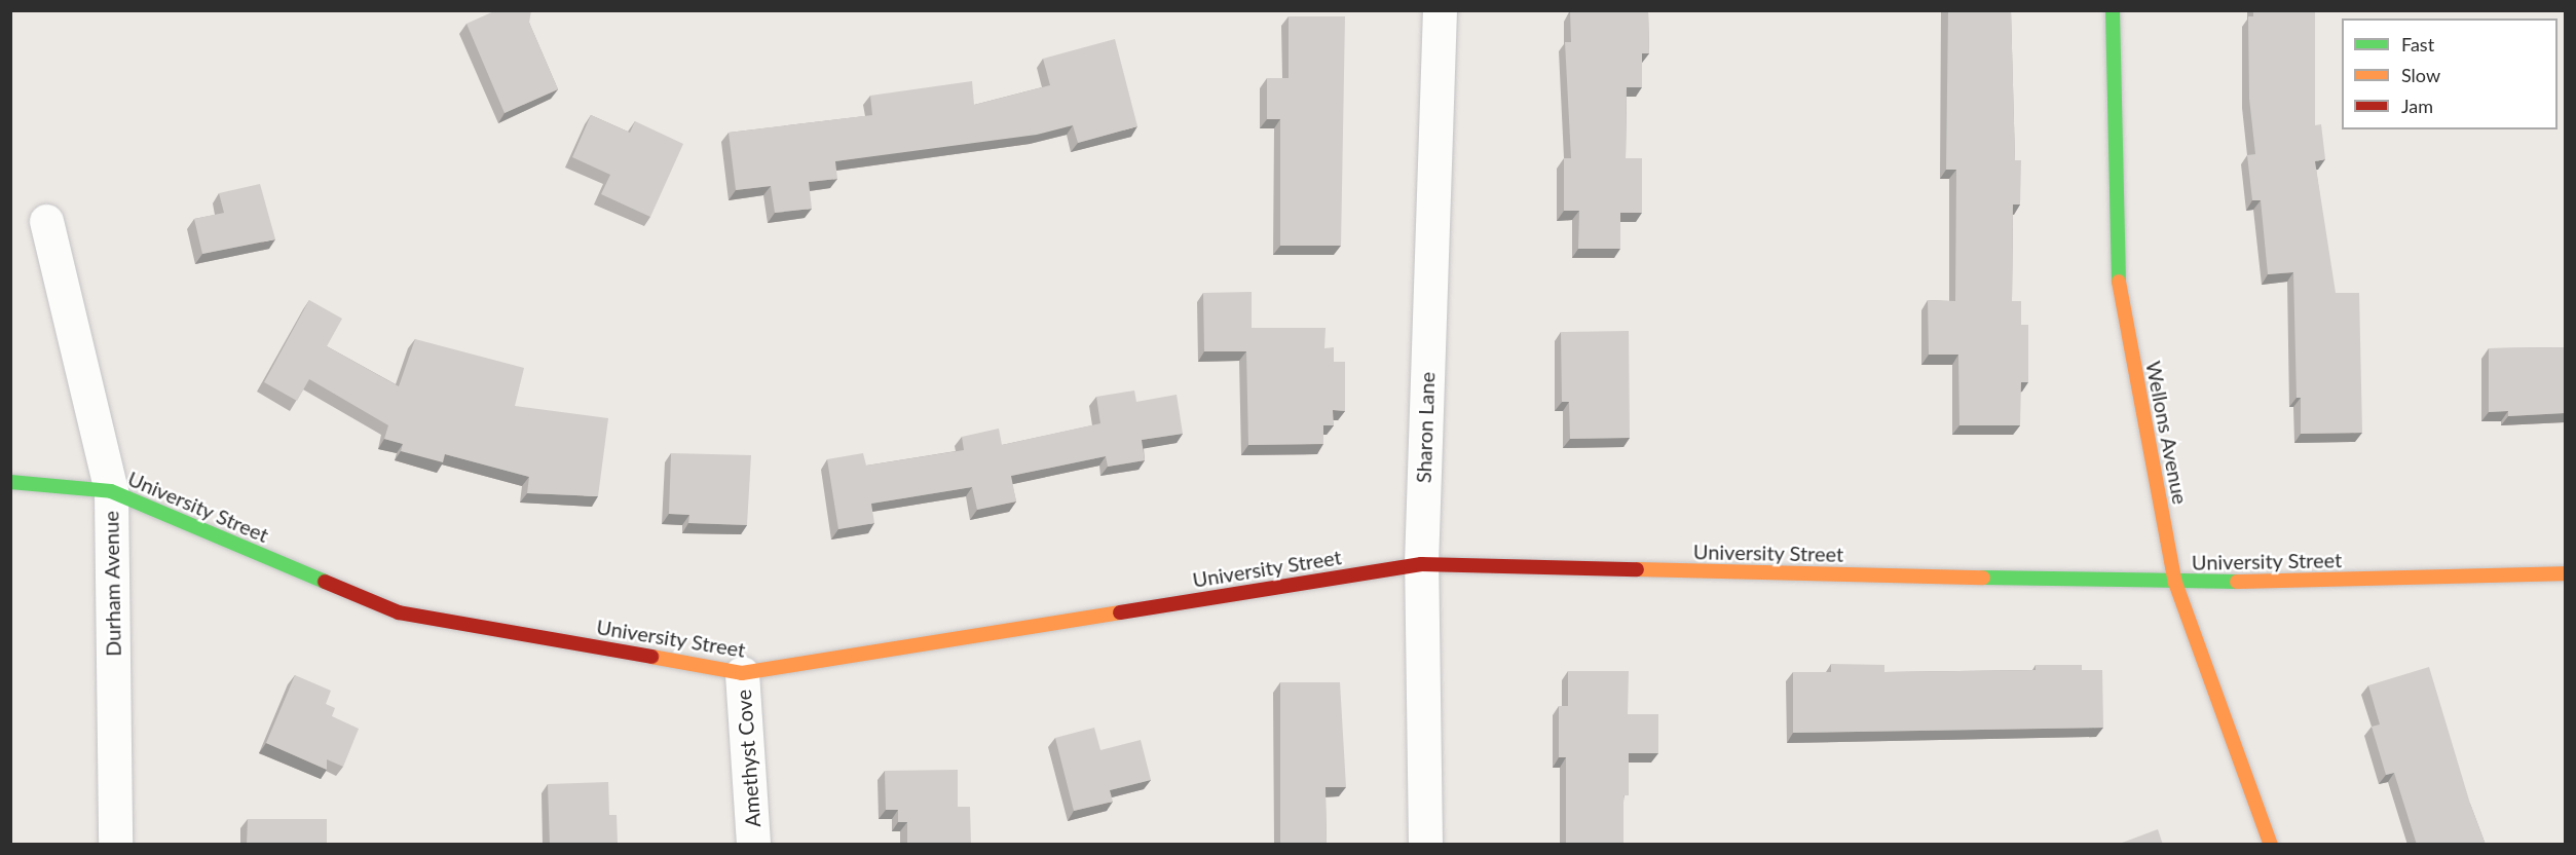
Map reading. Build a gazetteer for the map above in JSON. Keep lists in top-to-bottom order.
{
  "streets": {
    "street": [
      "Sharon Lane",
      "Wellons Avenue",
      "University Street",
      "Durham Avenue",
      "Amethyst Cove"
    ]
  },
  "crossings": [
    ["Sharon Lane", "University Street"],
    ["Wellons Avenue", "University Street"],
    ["University Street", "Durham Avenue"],
    ["University Street", "Amethyst Cove"]
  ],
  "legend": ["Fast", "Slow", "Jam"]
}
